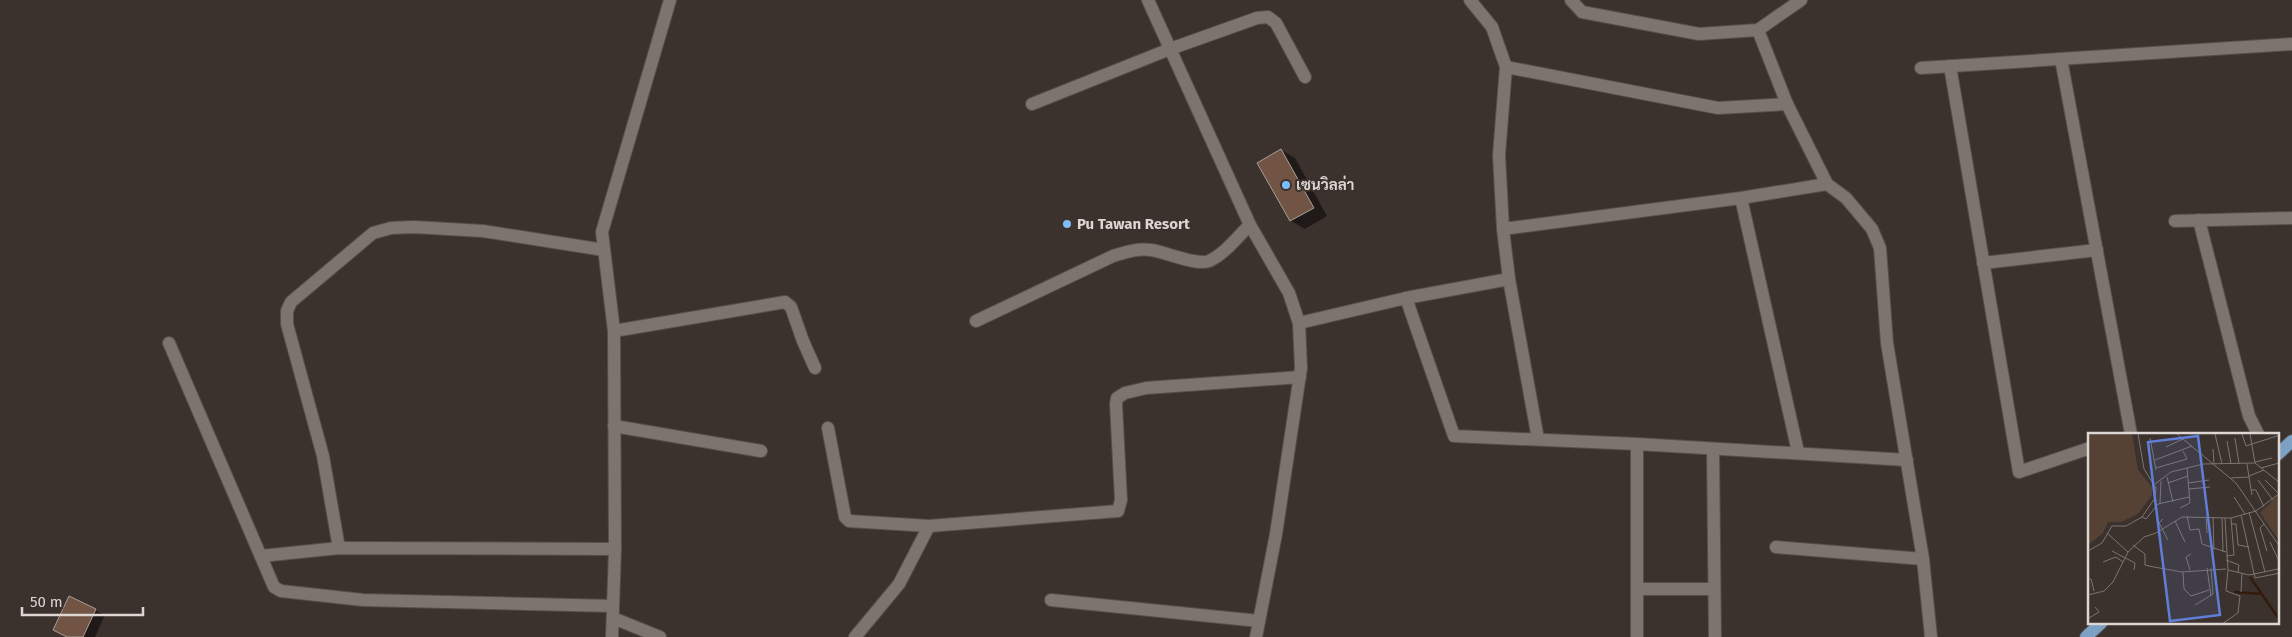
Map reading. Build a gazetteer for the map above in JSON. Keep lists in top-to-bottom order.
{
  "places": ["เซนวิลล่า", "Pu Tawan Resort"],
  "scale_bar": "50 m"
}
